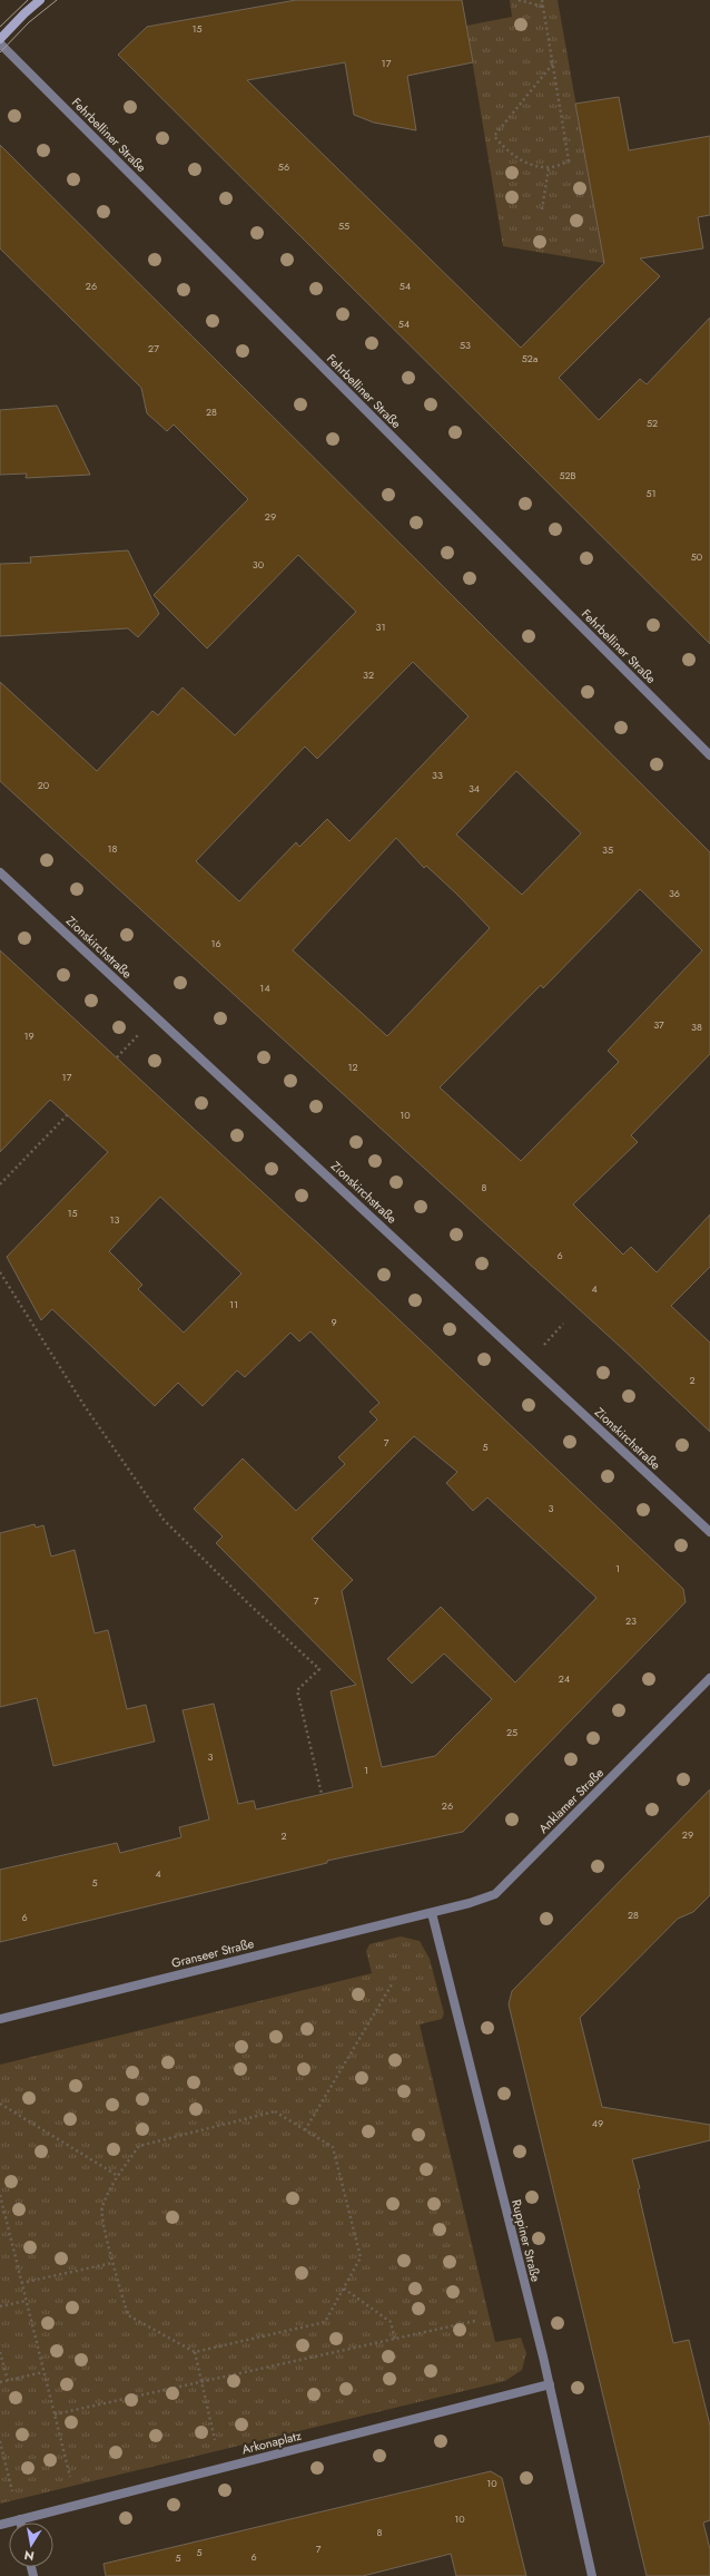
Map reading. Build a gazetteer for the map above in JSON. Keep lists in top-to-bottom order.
{
  "streets": {
    "street": [
      "Fehrbelliner Straße",
      "Zionskirchstraße",
      "Anklamer Straße",
      "Granseer Straße",
      "Ruppiner Straße",
      "Arkonaplatz"
    ]
  },
  "crossings": [
    ["Anklamer Straße", "Granseer Straße"],
    ["Anklamer Straße", "Ruppiner Straße"],
    ["Granseer Straße", "Ruppiner Straße"],
    ["Ruppiner Straße", "Arkonaplatz"]
  ],
  "house_numbers": [
    "15",
    "17",
    "56",
    "55",
    "26",
    "54",
    "54",
    "53",
    "27",
    "52a",
    "28",
    "52",
    "52B",
    "51",
    "29",
    "50",
    "30",
    "31",
    "32",
    "33",
    "20",
    "34",
    "18",
    "35",
    "36",
    "16",
    "14",
    "37",
    "38",
    "19",
    "12",
    "17",
    "10",
    "8",
    "15",
    "13",
    "6",
    "4",
    "11",
    "9",
    "2",
    "7",
    "5",
    "3",
    "1",
    "7",
    "23",
    "24",
    "25",
    "3",
    "1",
    "26",
    "29",
    "2",
    "4",
    "5",
    "28",
    "6",
    "49",
    "10",
    "10",
    "8",
    "7",
    "5",
    "6",
    "5"
  ],
  "north": "bottom"
}
